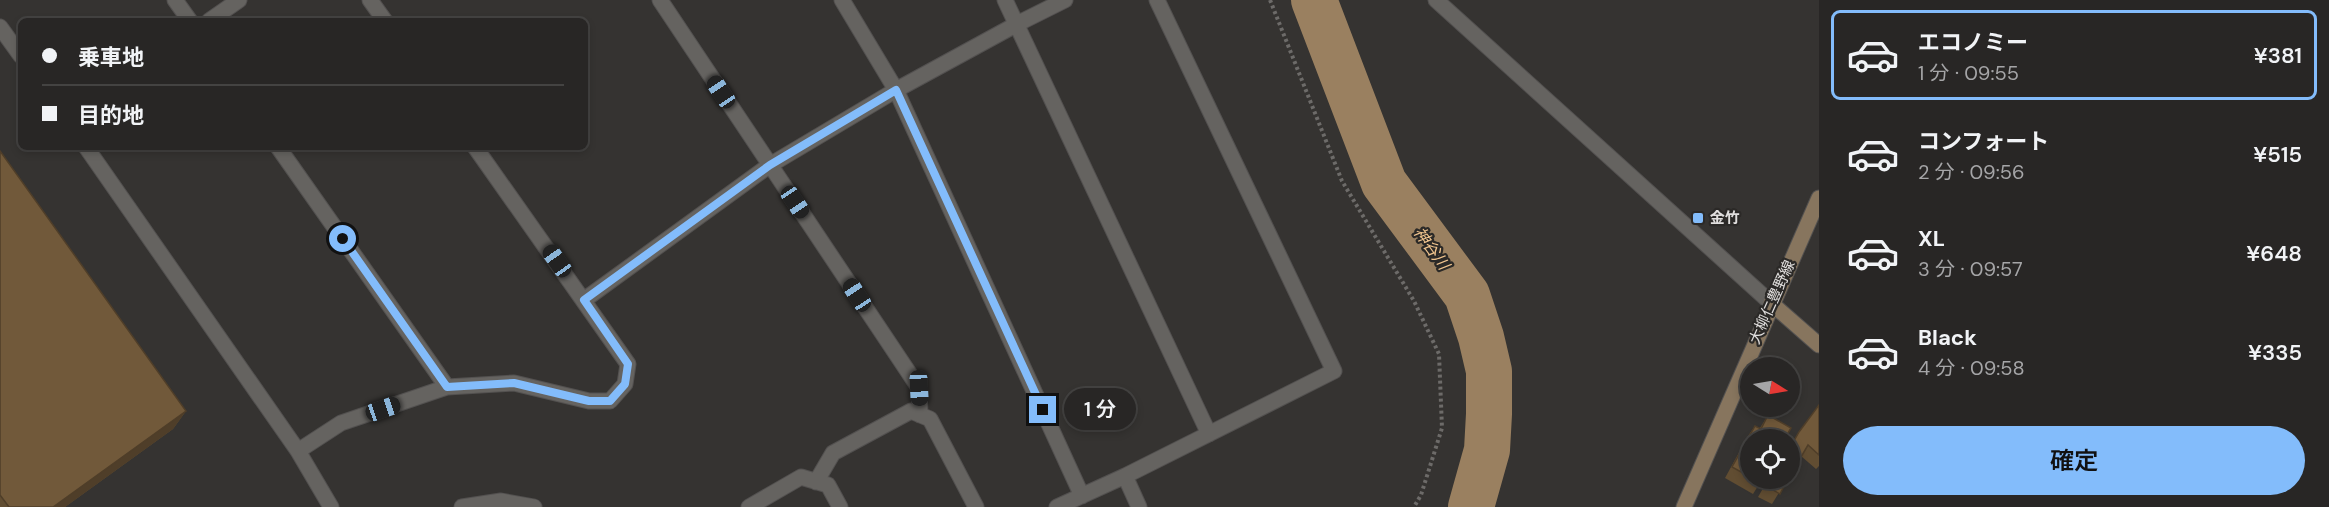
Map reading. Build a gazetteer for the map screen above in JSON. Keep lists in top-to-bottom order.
{
  "streets": {
    "main road": ["大柳仁豊野線"]
  },
  "water": ["神谷川"],
  "places": {
    "transit": ["金竹"]
  },
  "north": "right",
  "page": {
    "list": [
      {
        "name": "エコノミー",
        "note": "1 分 · 09:55",
        "value": "¥381"
      },
      {
        "name": "コンフォート",
        "note": "2 分 · 09:56",
        "value": "¥515"
      },
      {
        "name": "XL",
        "note": "3 分 · 09:57",
        "value": "¥648"
      },
      {
        "name": "Black",
        "note": "4 分 · 09:58",
        "value": "¥335"
      }
    ],
    "banner": ["乗車地", "目的地"],
    "bubble": "1 分",
    "buttons": "確定"
  }
}
